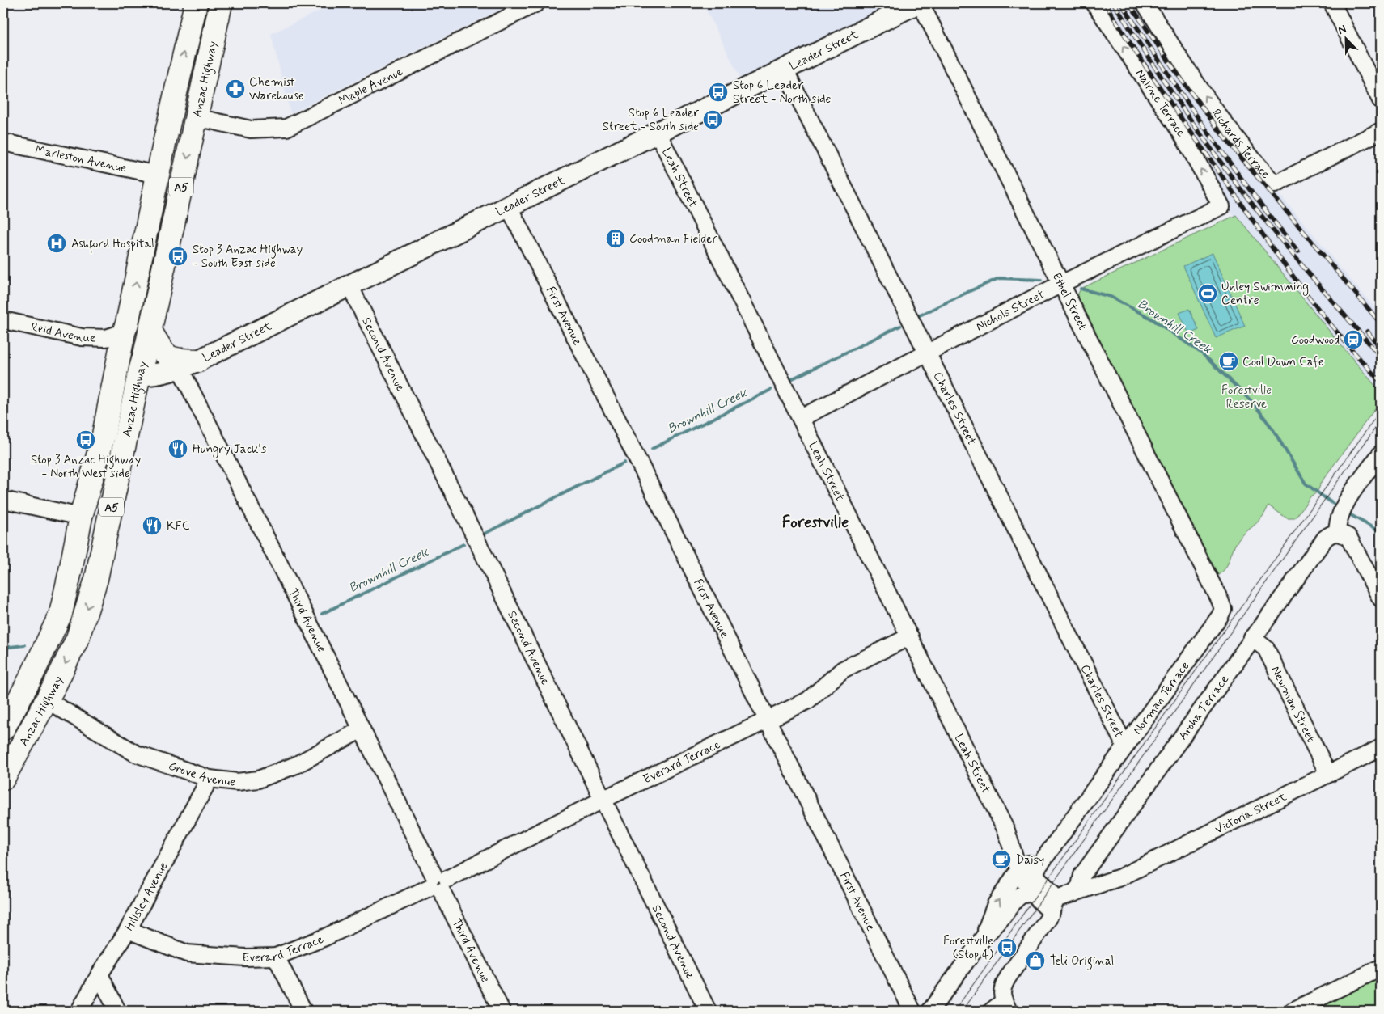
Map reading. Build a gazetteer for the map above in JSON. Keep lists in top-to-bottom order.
{
  "streets": {
    "highway": ["Anzac Highway", "A5"],
    "main road": ["Leader Street"],
    "street": [
      "Maple Avenue",
      "Nairne Terrace",
      "Richards Terrace",
      "Marleston Avenue",
      "Leah Street",
      "Ethel Street",
      "Nichols Street",
      "First Avenue",
      "Reid Avenue",
      "Second Avenue",
      "Charles Street",
      "Third Avenue",
      "Norman Terrace",
      "Newman Street",
      "Aroha Terrace",
      "Everard Terrace",
      "Grove Avenue",
      "Victoria Street",
      "Hillsley Avenue"
    ]
  },
  "crossings": [
    ["Leader Street", "Anzac Highway"],
    ["Leader Street", "Leah Street"],
    ["Leader Street", "First Avenue"],
    ["Leader Street", "Second Avenue"],
    ["Leader Street", "Charles Street"],
    ["Leader Street", "Third Avenue"],
    ["Anzac Highway", "Maple Avenue"],
    ["Anzac Highway", "Marleston Avenue"],
    ["Anzac Highway", "Reid Avenue"],
    ["Anzac Highway", "Grove Avenue"],
    ["Nairne Terrace", "Nichols Street"],
    ["Leah Street", "Nichols Street"],
    ["Leah Street", "Norman Terrace"],
    ["Leah Street", "Everard Terrace"],
    ["Leah Street", "Victoria Street"],
    ["Ethel Street", "Nichols Street"],
    ["Ethel Street", "Norman Terrace"],
    ["Nichols Street", "Charles Street"],
    ["First Avenue", "Everard Terrace"],
    ["Second Avenue", "Everard Terrace"],
    ["Charles Street", "Norman Terrace"],
    ["Third Avenue", "Everard Terrace"],
    ["Third Avenue", "Grove Avenue"],
    ["Newman Street", "Aroha Terrace"],
    ["Newman Street", "Victoria Street"],
    ["Aroha Terrace", "Victoria Street"],
    ["Everard Terrace", "Hillsley Avenue"],
    ["Grove Avenue", "Hillsley Avenue"]
  ],
  "one_way": ["Nairne Terrace"],
  "districts": ["Forestville"],
  "water": ["Brownhill Creek"],
  "parks": ["Forestville Reserve"],
  "places": {
    "pharmacy": ["Chemist Warehouse"],
    "bus stop": [
      "Stop 6 Leader Street - North side",
      "Stop 6 Leader Street - South side",
      "Stop 3 Anzac Highway - South East side",
      "Stop 3 Anzac Highway - North West side",
      "Forestville (Stop 4)"
    ],
    "building": ["Goodman Fielder"],
    "hospital": ["Ashford Hospital"],
    "sports": ["Unley Swimming Centre"],
    "station": ["Goodwood"],
    "cafe": ["Cool Down Cafe", "Daisy"],
    "restaurant": ["Hungry Jack's", "KFC"],
    "shop": ["Teli Original"]
  },
  "north": "top left"
}
